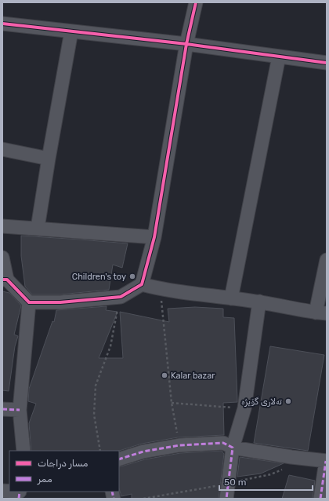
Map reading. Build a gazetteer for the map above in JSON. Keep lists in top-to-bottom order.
{
  "places": ["Children's toy", "Kalar bazar", "تەلاری گۆیژە"],
  "legend": ["مسار دراجات", "ممر"],
  "scale_bar": "50 m"
}
